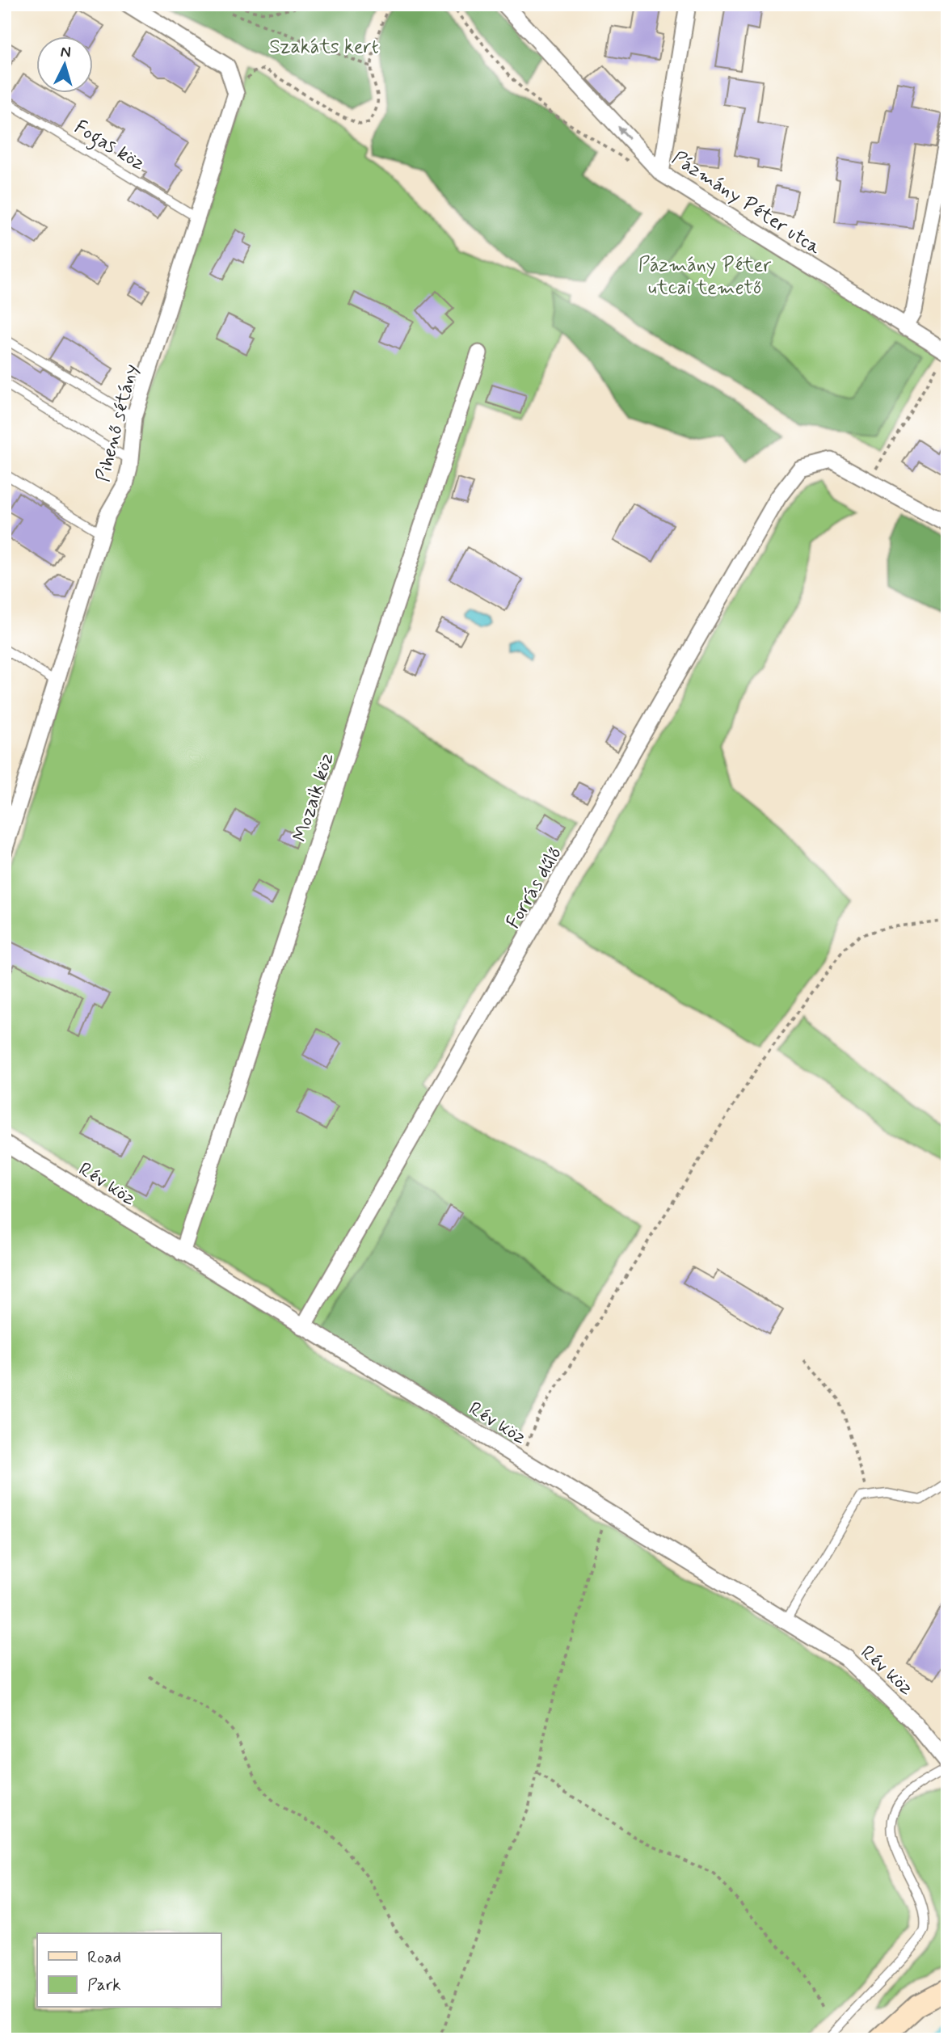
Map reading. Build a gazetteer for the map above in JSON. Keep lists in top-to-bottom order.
{
  "streets": {
    "street": [
      "Pázmány Péter utca",
      "Pihenő sétány",
      "Mozaik köz",
      "Forrás dűlő",
      "Rév köz"
    ],
    "lane": ["Fogas köz"]
  },
  "crossings": [
    ["Fogas köz", "Pihenő sétány"],
    ["Mozaik köz", "Rév köz"],
    ["Forrás dűlő", "Rév köz"]
  ],
  "one_way": ["Pázmány Péter utca"],
  "parks": ["Szakáts kert", "Pázmány Péter utcai temető"],
  "legend": ["Road", "Park"],
  "north": "top"
}
